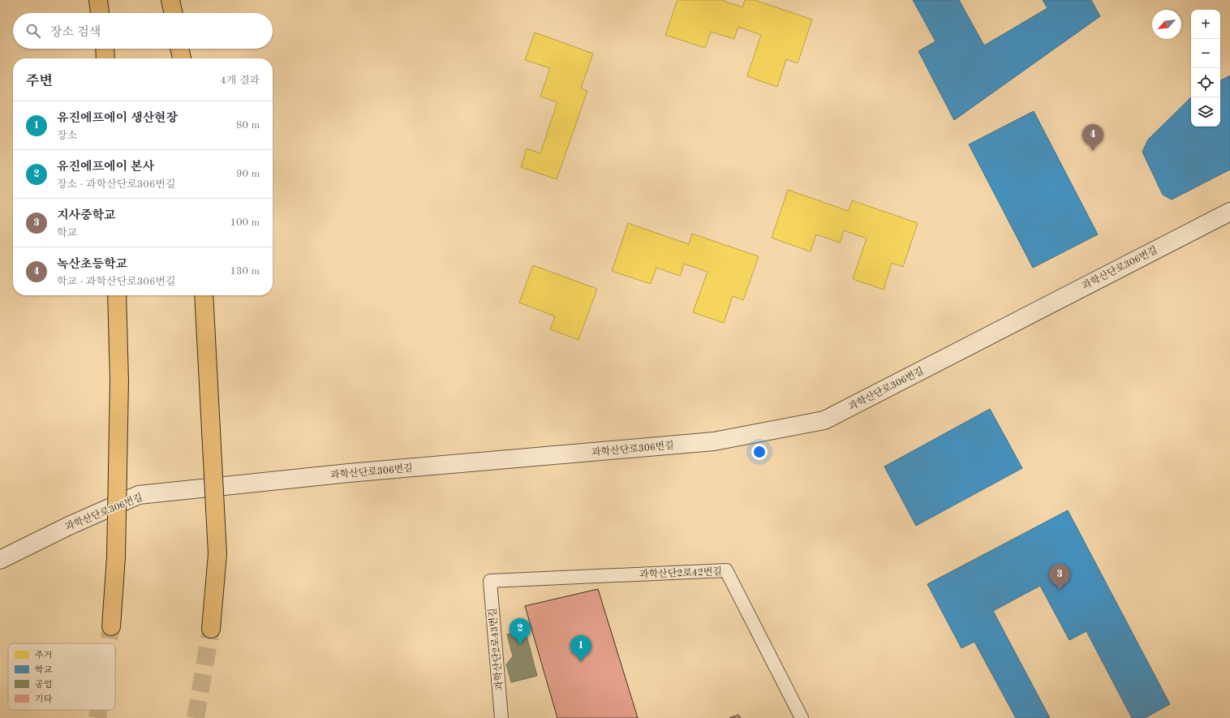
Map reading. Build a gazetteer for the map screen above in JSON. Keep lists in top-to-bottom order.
{
  "streets": {
    "street": ["과학산단로306번길"],
    "lane": ["과학산단2로42번길", "과학산단2로43번길"]
  },
  "crossings": [
    ["과학산단2로42번길", "과학산단2로43번길"]
  ],
  "legend": [
    "주거",
    "학교",
    "공업",
    "기타"
  ],
  "north": "bottom left",
  "page": {
    "map_buttons": ["+", "−"],
    "search": "장소 검색",
    "heading": ["주변", "4개 결과"],
    "list": [
      {
        "mark": "1",
        "name": "유진에프에이 생산현장",
        "note": "장소",
        "value": "80 m"
      },
      {
        "mark": "2",
        "name": "유진에프에이 본사",
        "note": "장소 · 과학산단로306번길",
        "value": "90 m"
      },
      {
        "mark": "3",
        "name": "지사중학교",
        "note": "학교",
        "value": "100 m"
      },
      {
        "mark": "4",
        "name": "녹산초등학교",
        "note": "학교 · 과학산단로306번길",
        "value": "130 m"
      }
    ],
    "pins": [
      "4",
      "3",
      "2",
      "1"
    ]
  }
}
